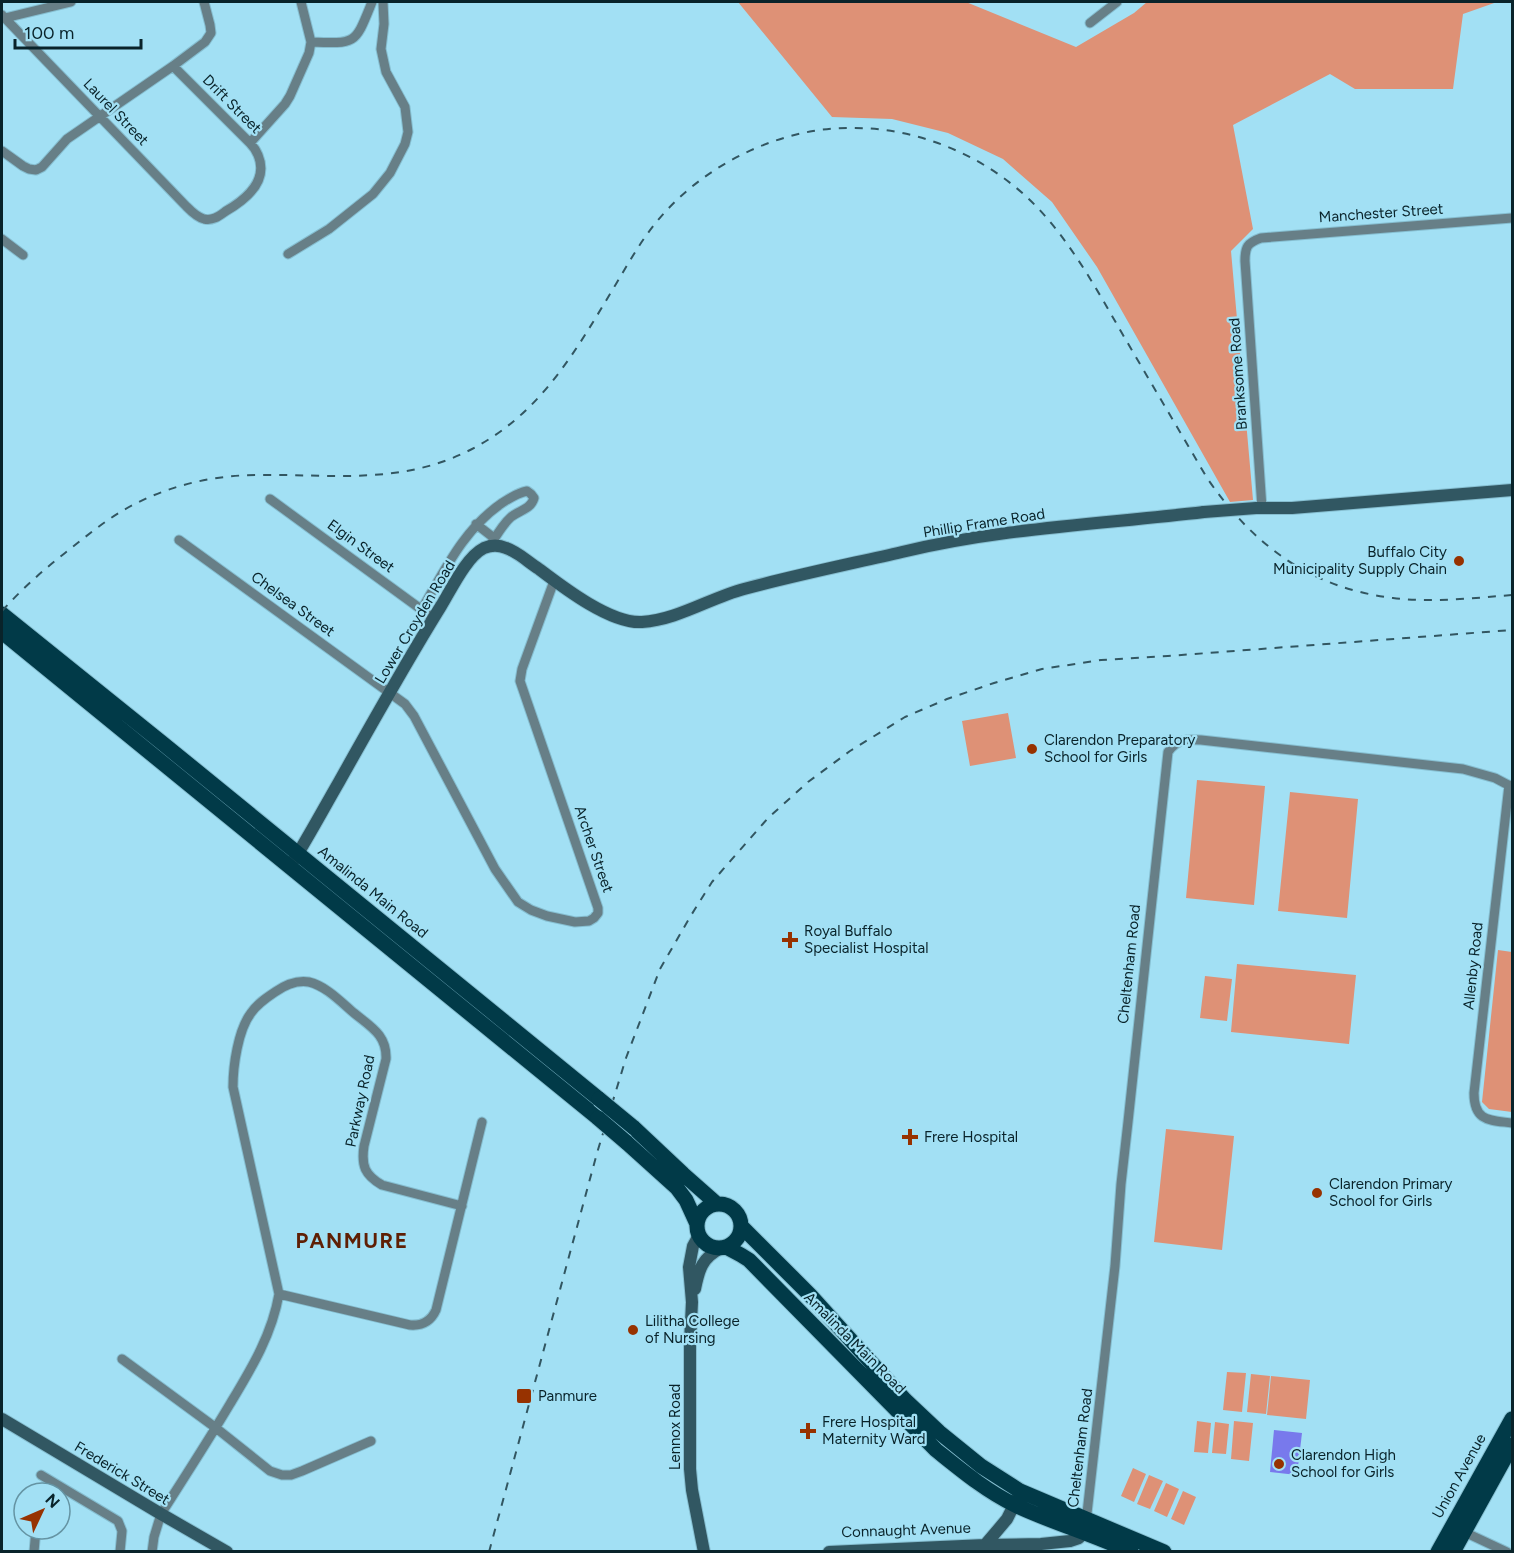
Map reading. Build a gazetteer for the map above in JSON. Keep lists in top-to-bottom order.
{
  "streets": {
    "main road": ["Amalinda Main Road", "Union Avenue"],
    "street": [
      "Drift Street",
      "Laurel Street",
      "Manchester Street",
      "Branksome Road",
      "Phillip Frame Road",
      "Elgin Street",
      "Chelsea Street",
      "Lower Croyden Road",
      "Archer Street",
      "Cheltenham Road",
      "Allenby Road",
      "Parkway Road",
      "Lennox Road",
      "Frederick Street",
      "Connaught Avenue"
    ]
  },
  "crossings": [
    ["Drift Street", "Laurel Street"],
    ["Manchester Street", "Branksome Road"],
    ["Branksome Road", "Phillip Frame Road"],
    ["Phillip Frame Road", "Lower Croyden Road"],
    ["Phillip Frame Road", "Archer Street"],
    ["Elgin Street", "Lower Croyden Road"],
    ["Chelsea Street", "Lower Croyden Road"],
    ["Chelsea Street", "Archer Street"],
    ["Lower Croyden Road", "Archer Street"],
    ["Lower Croyden Road", "Amalinda Main Road"],
    ["Amalinda Main Road", "Cheltenham Road"],
    ["Amalinda Main Road", "Lennox Road"],
    ["Amalinda Main Road", "Connaught Avenue"],
    ["Cheltenham Road", "Allenby Road"],
    ["Cheltenham Road", "Connaught Avenue"],
    ["Parkway Road", "Frederick Street"]
  ],
  "districts": ["PANMURE"],
  "places": {
    "other": [
      "Buffalo City Municipality Supply Chain",
      "Clarendon Preparatory School for Girls",
      "Clarendon Primary School for Girls",
      "Lilitha College of Nursing",
      "Clarendon High School for Girls"
    ],
    "health": ["Royal Buffalo Specialist Hospital", "Frere Hospital", "Frere Hospital Maternity Ward"],
    "transit": ["Panmure"]
  },
  "scale_bar": "100 m",
  "north": "top right"
}
